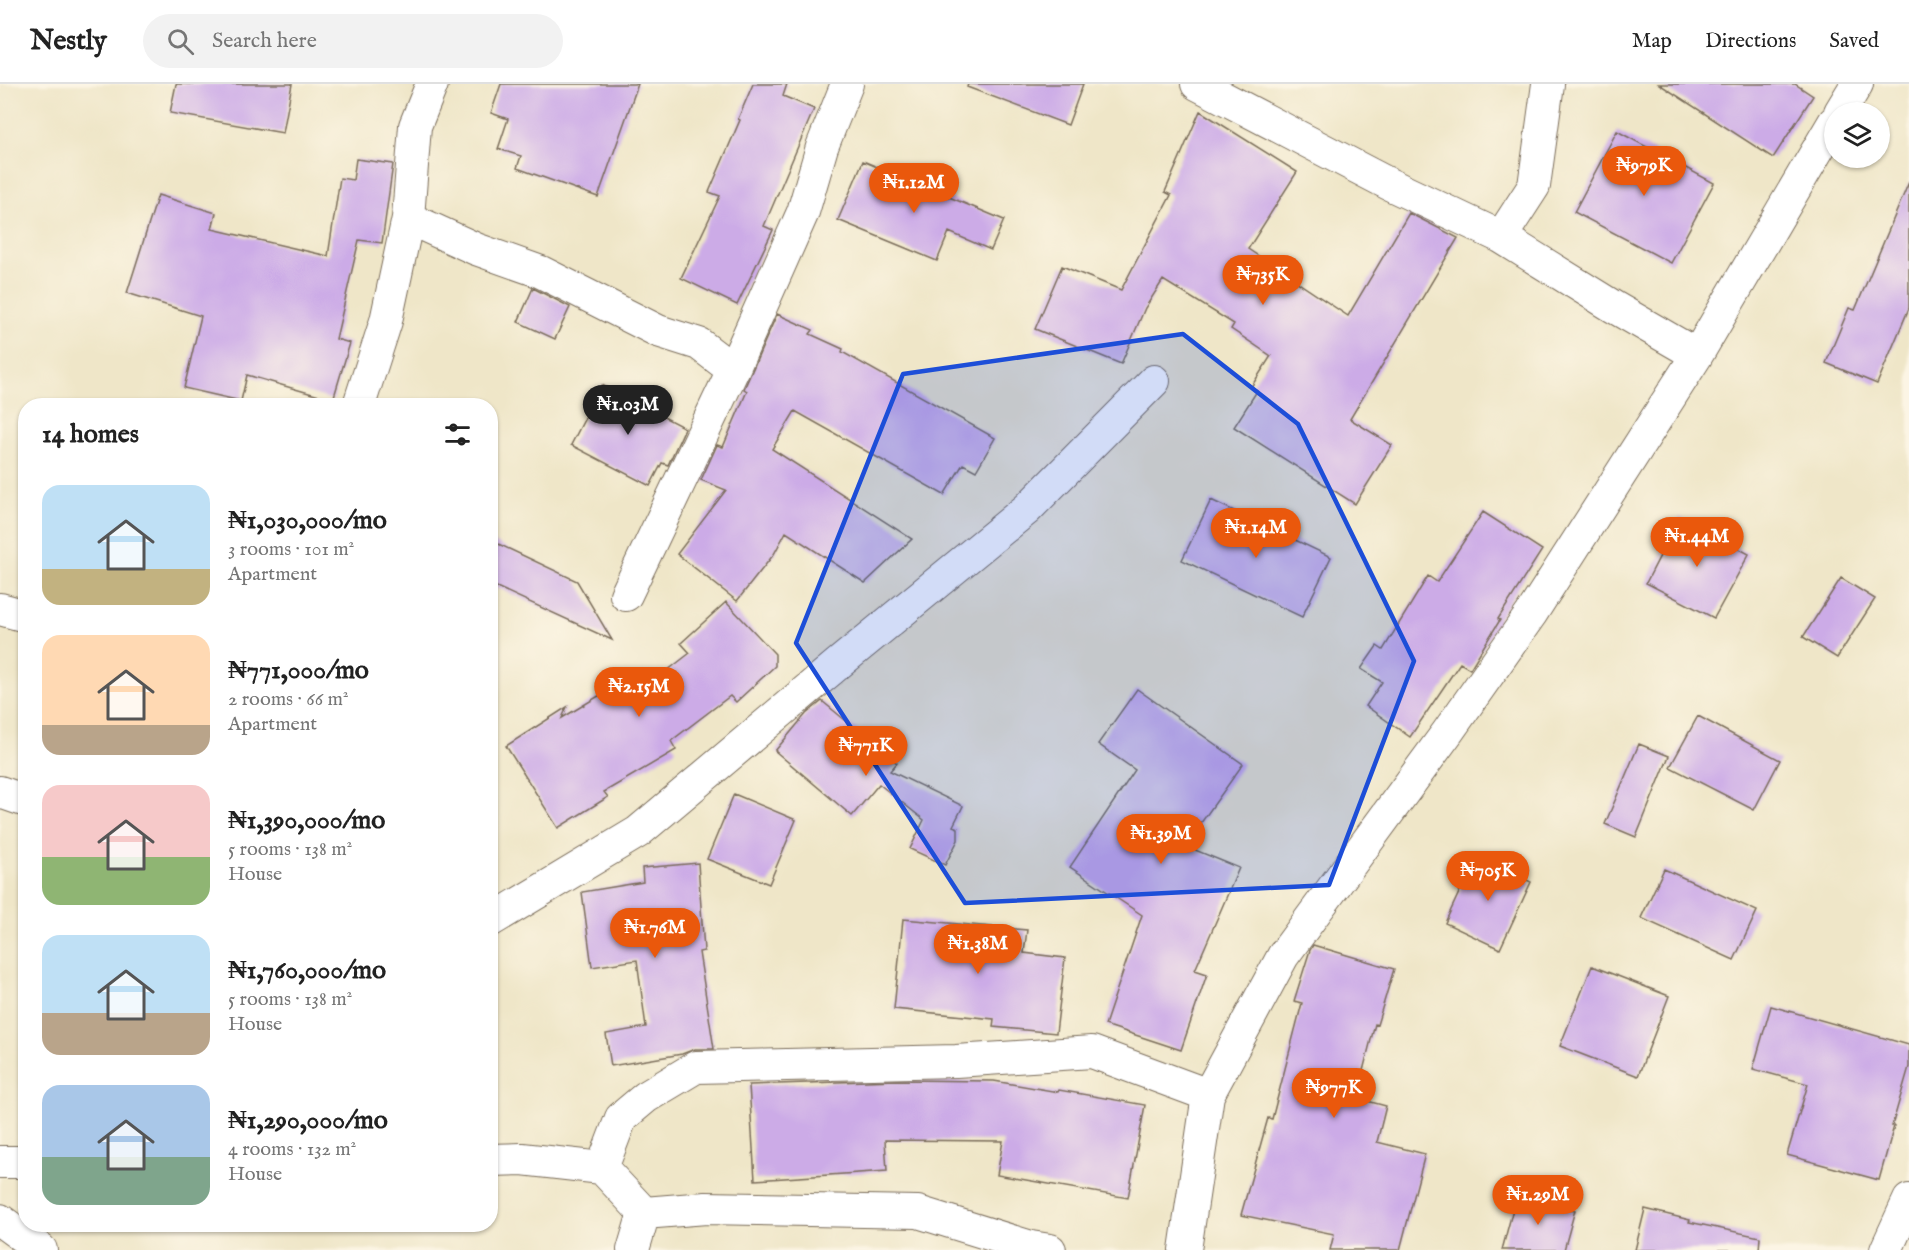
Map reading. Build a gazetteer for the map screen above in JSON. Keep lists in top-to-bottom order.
{
  "page": {
    "header": "Nestly",
    "search": "Search here",
    "nav": ["Map", "Directions", "Saved"],
    "price": [
      "₦979K",
      "₦1.12M",
      "₦735K",
      "₦1.03M",
      "₦1.14M",
      "₦1.44M",
      "₦2.15M",
      "₦771K",
      "₦1.39M",
      "₦705K",
      "₦1.76M",
      "₦1.38M",
      "₦977K",
      "₦1.29M"
    ],
    "heading": "14 homes",
    "list": [
      {
        "name": "₦1,030,000/mo",
        "note": "3 rooms · 101 m² · Apartment"
      },
      {
        "name": "₦771,000/mo",
        "note": "2 rooms · 66 m² · Apartment"
      },
      {
        "name": "₦1,390,000/mo",
        "note": "5 rooms · 138 m² · House"
      },
      {
        "name": "₦1,760,000/mo",
        "note": "5 rooms · 138 m² · House"
      },
      {
        "name": "₦1,290,000/mo",
        "note": "4 rooms · 132 m² · House"
      }
    ]
  }
}
